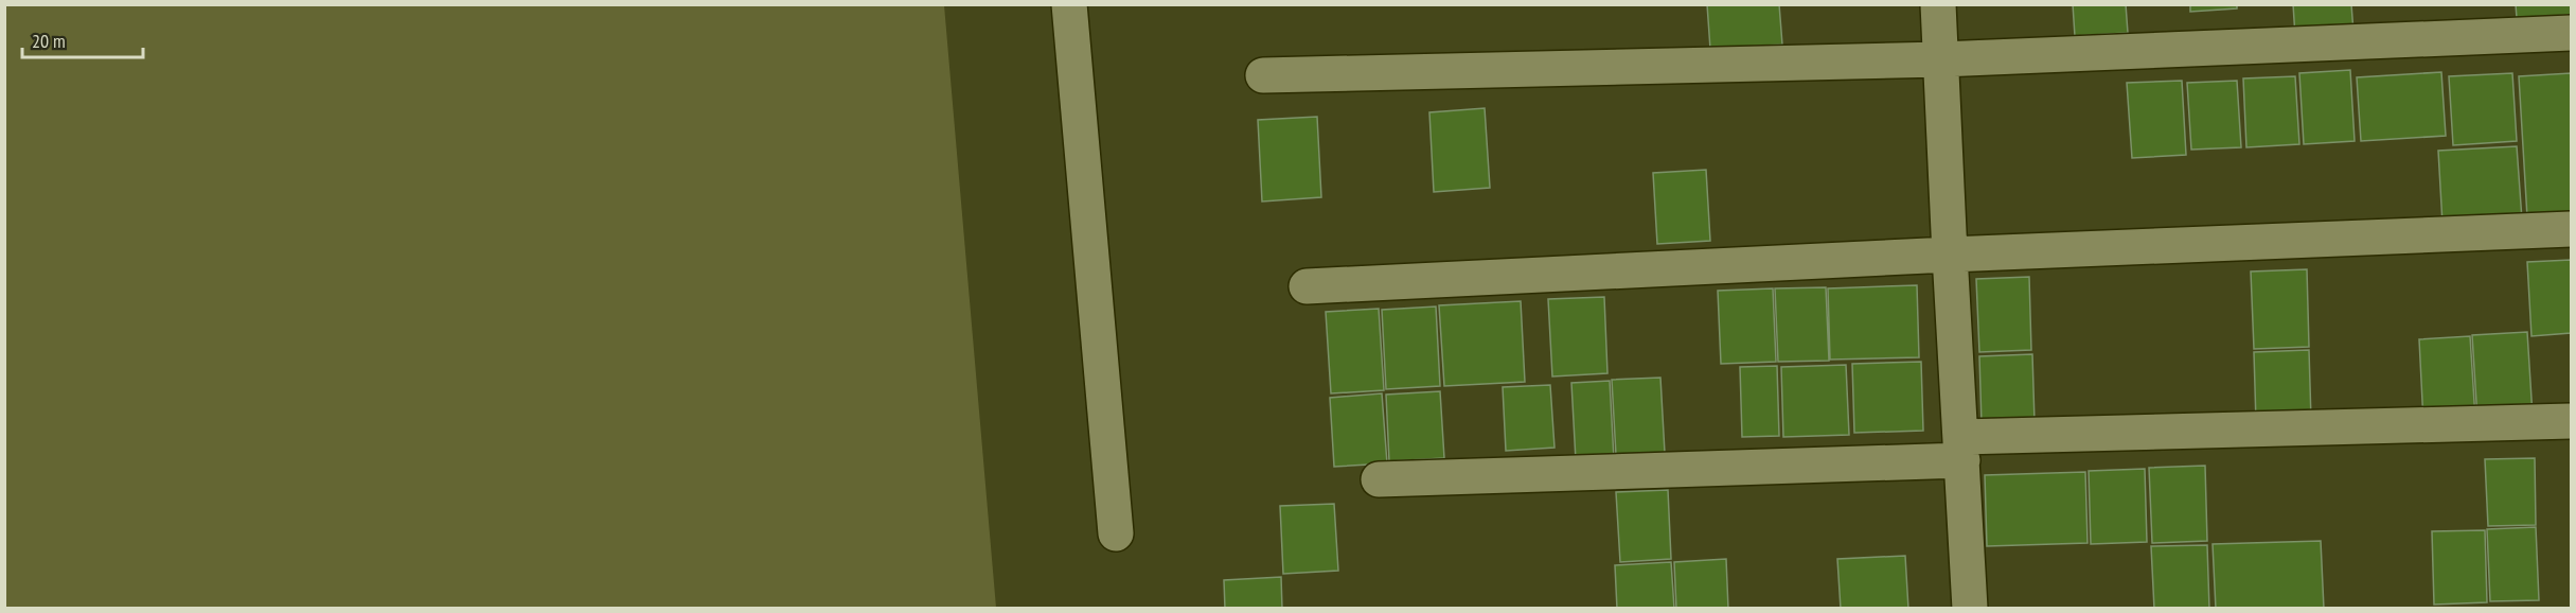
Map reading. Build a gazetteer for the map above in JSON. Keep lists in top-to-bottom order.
{
  "scale_bar": "20 m"
}
